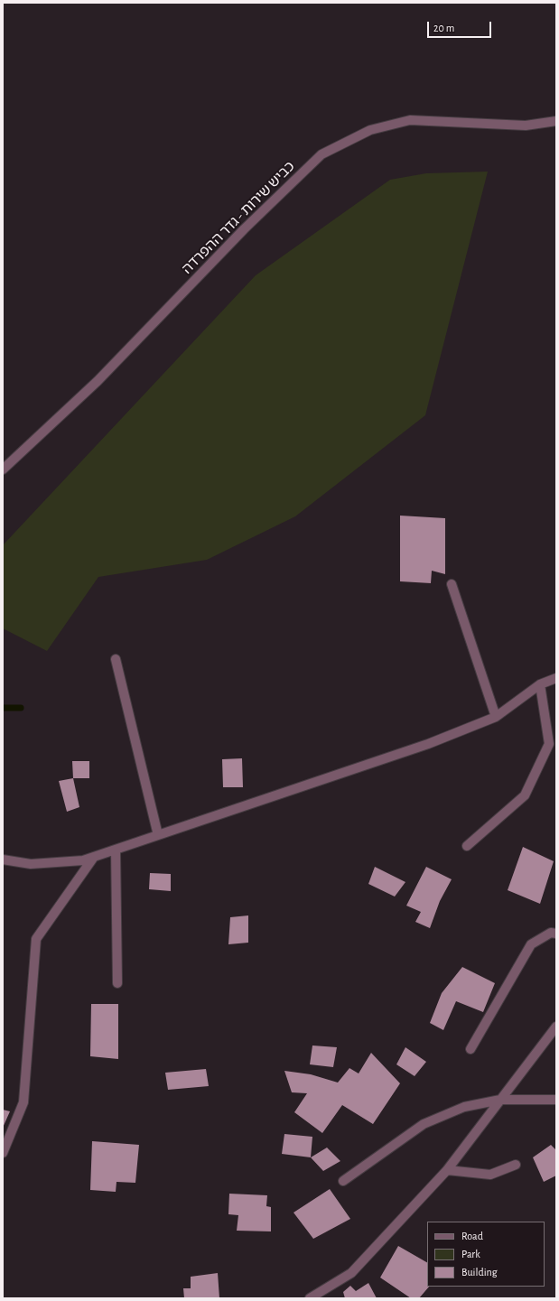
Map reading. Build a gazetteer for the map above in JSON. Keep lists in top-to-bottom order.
{
  "streets": {
    "street": ["כביש שירות - גדר ההפרדה"]
  },
  "legend": ["Road", "Park", "Building"],
  "scale_bar": "20 m"
}
